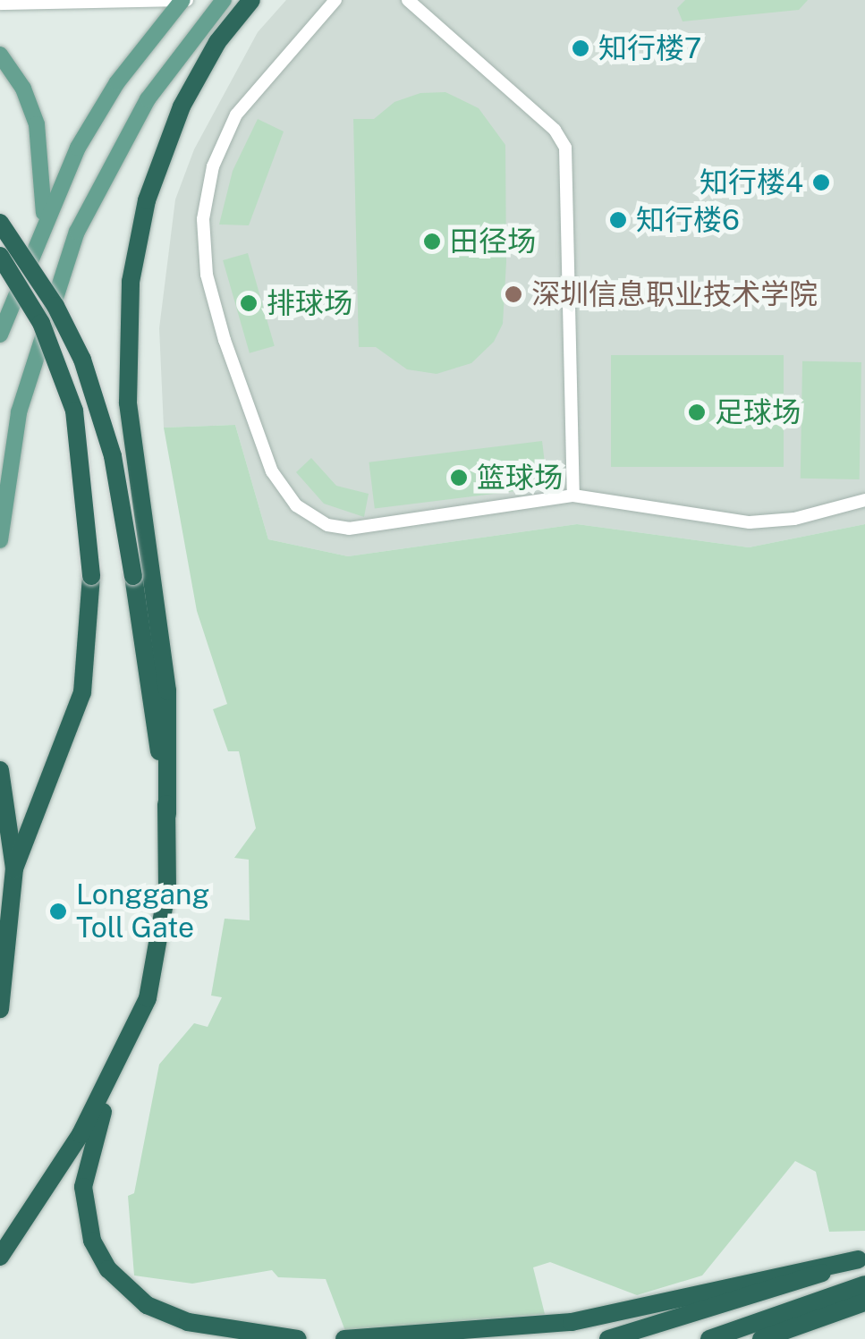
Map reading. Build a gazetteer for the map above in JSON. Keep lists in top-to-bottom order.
{
  "places": [
    "知行楼7",
    "知行楼4",
    "知行楼6",
    "田径场",
    "深圳信息职业技术学院",
    "排球场",
    "足球场",
    "篮球场",
    "Longgang Toll Gate"
  ]
}
